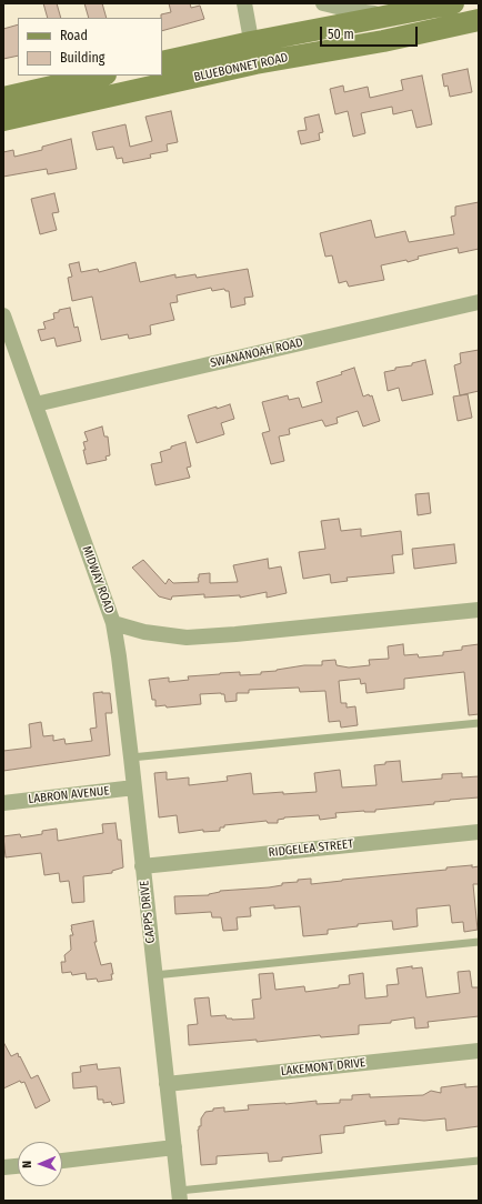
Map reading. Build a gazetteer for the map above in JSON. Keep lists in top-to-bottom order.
{
  "streets": {
    "main road": ["BLUEBONNET ROAD"],
    "street": [
      "SWANANOAH ROAD",
      "MIDWAY ROAD",
      "LABRON AVENUE",
      "RIDGELEA STREET",
      "CAPPS DRIVE",
      "LAKEMONT DRIVE"
    ]
  },
  "crossings": [
    ["SWANANOAH ROAD", "MIDWAY ROAD"],
    ["MIDWAY ROAD", "CAPPS DRIVE"],
    ["LABRON AVENUE", "CAPPS DRIVE"],
    ["RIDGELEA STREET", "CAPPS DRIVE"],
    ["CAPPS DRIVE", "LAKEMONT DRIVE"]
  ],
  "legend": ["Road", "Building"],
  "scale_bar": "50 m",
  "north": "left"
}
